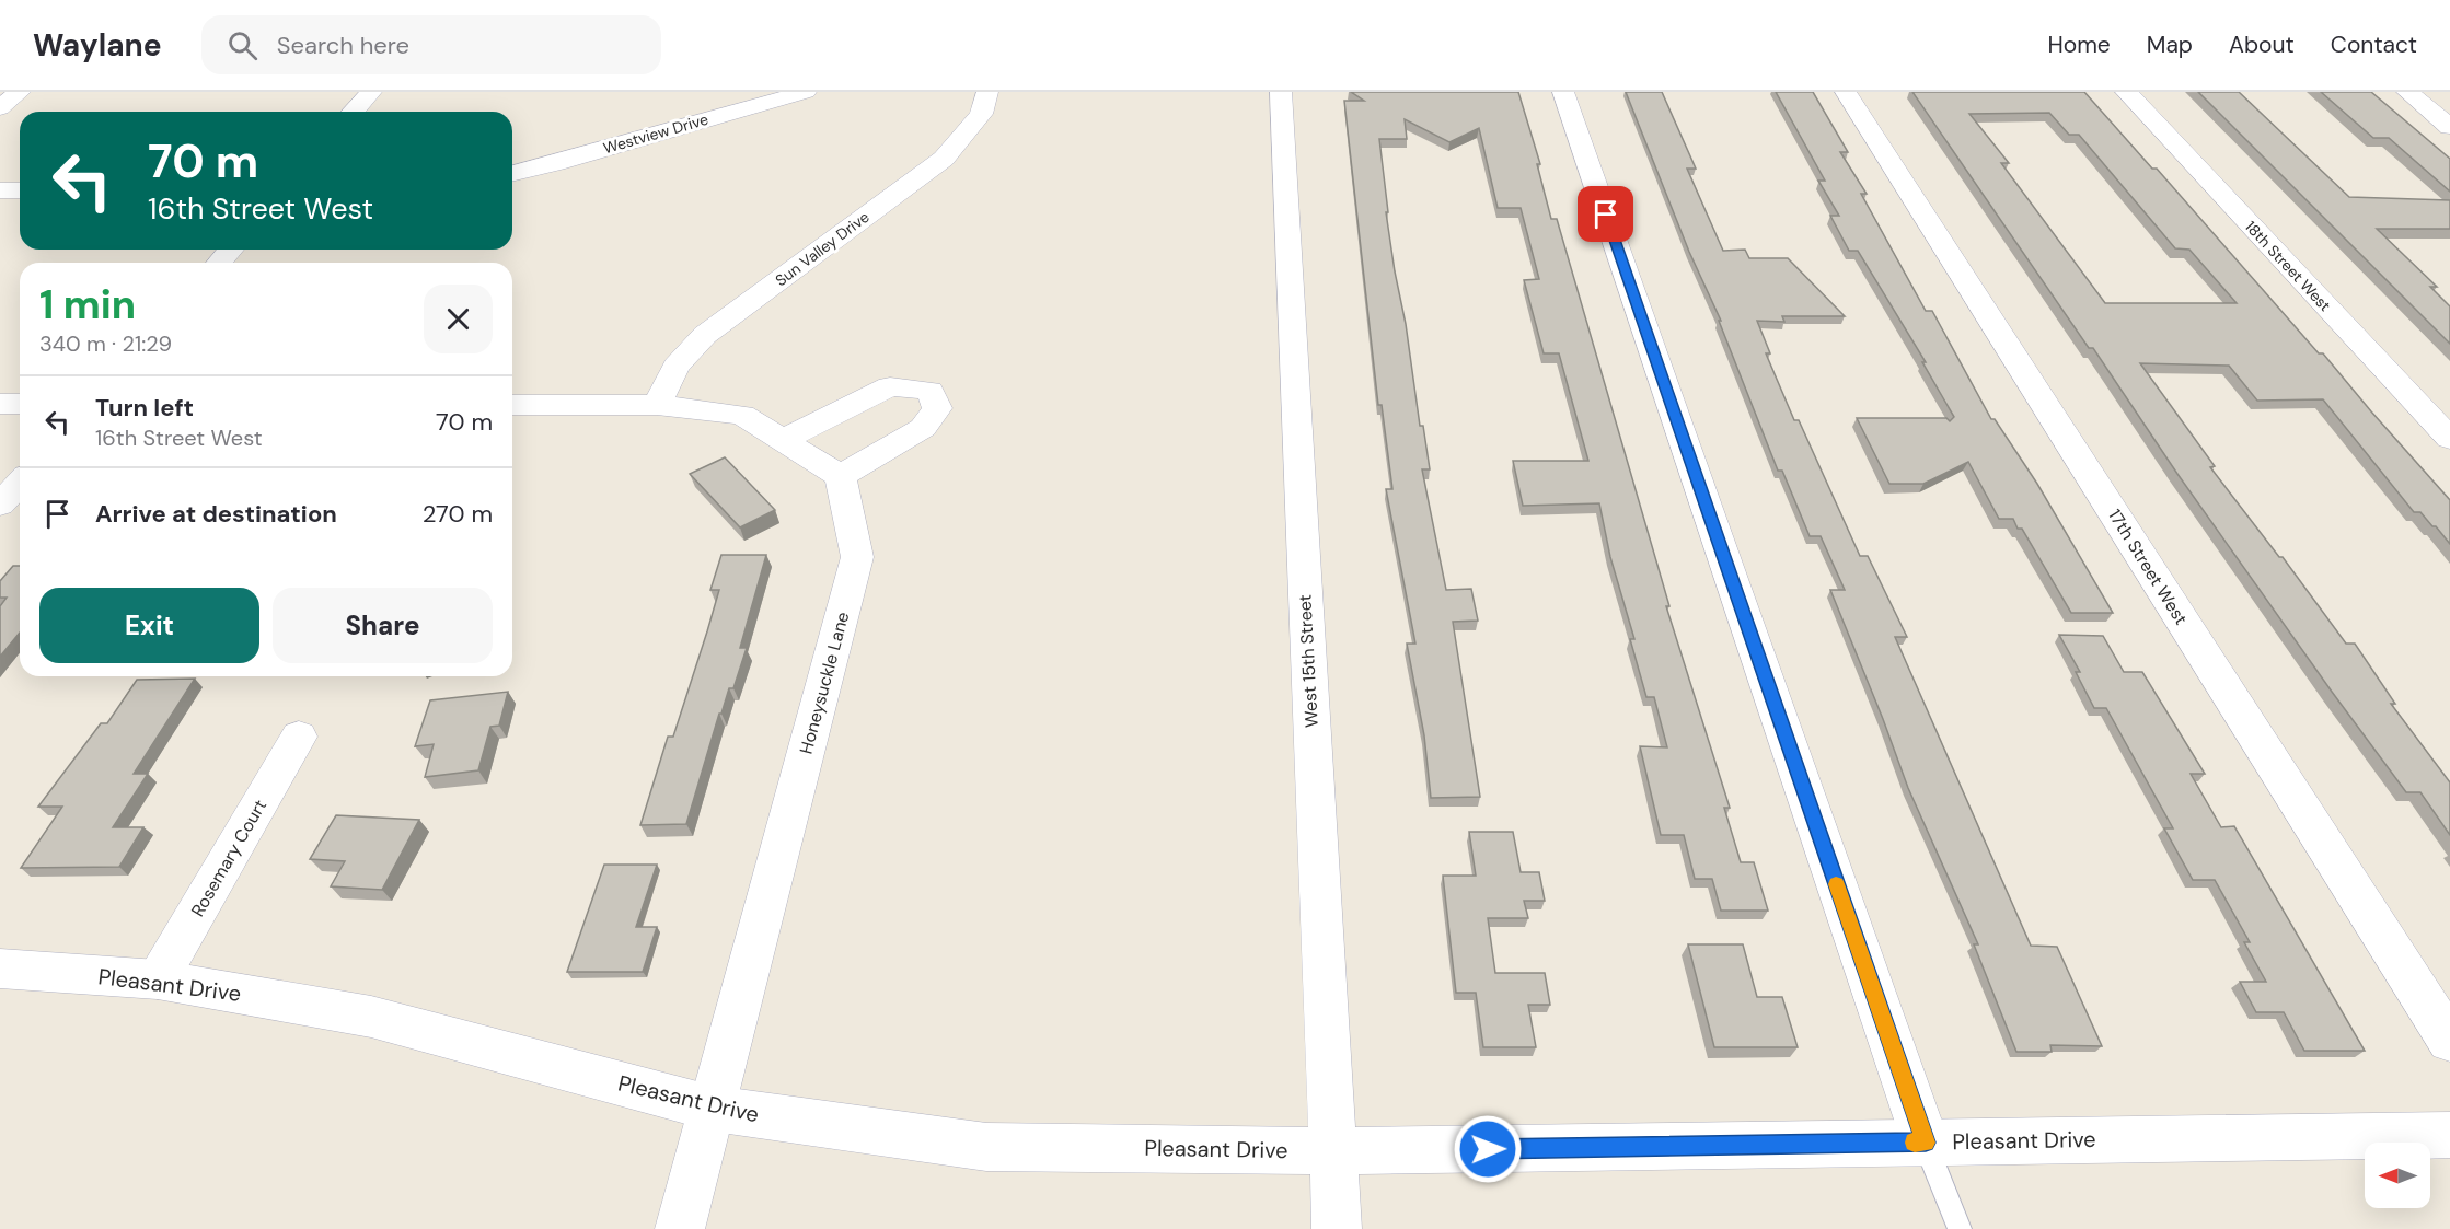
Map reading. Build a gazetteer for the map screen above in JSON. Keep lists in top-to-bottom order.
{
  "streets": {
    "street": [
      "Westview Drive",
      "Sun Valley Drive",
      "18th Street West",
      "17th Street West",
      "West 15th Street",
      "Honeysuckle Lane",
      "Rosemary Court",
      "Pleasant Drive"
    ]
  },
  "crossings": [
    ["West 15th Street", "Pleasant Drive"],
    ["Honeysuckle Lane", "Pleasant Drive"],
    ["Rosemary Court", "Pleasant Drive"]
  ],
  "north": "left",
  "page": {
    "header": "Waylane",
    "search": "Search here",
    "nav": [
      "Home",
      "Map",
      "About",
      "Contact"
    ],
    "turn": ["70 m", "16th Street West"],
    "heading": ["1 min", "340 m · 21:29"],
    "list": [
      {
        "name": "Turn left",
        "note": "16th Street West",
        "value": "70 m"
      },
      {
        "name": "Arrive at destination",
        "value": "270 m"
      }
    ],
    "buttons": ["Exit", "Share"]
  }
}
